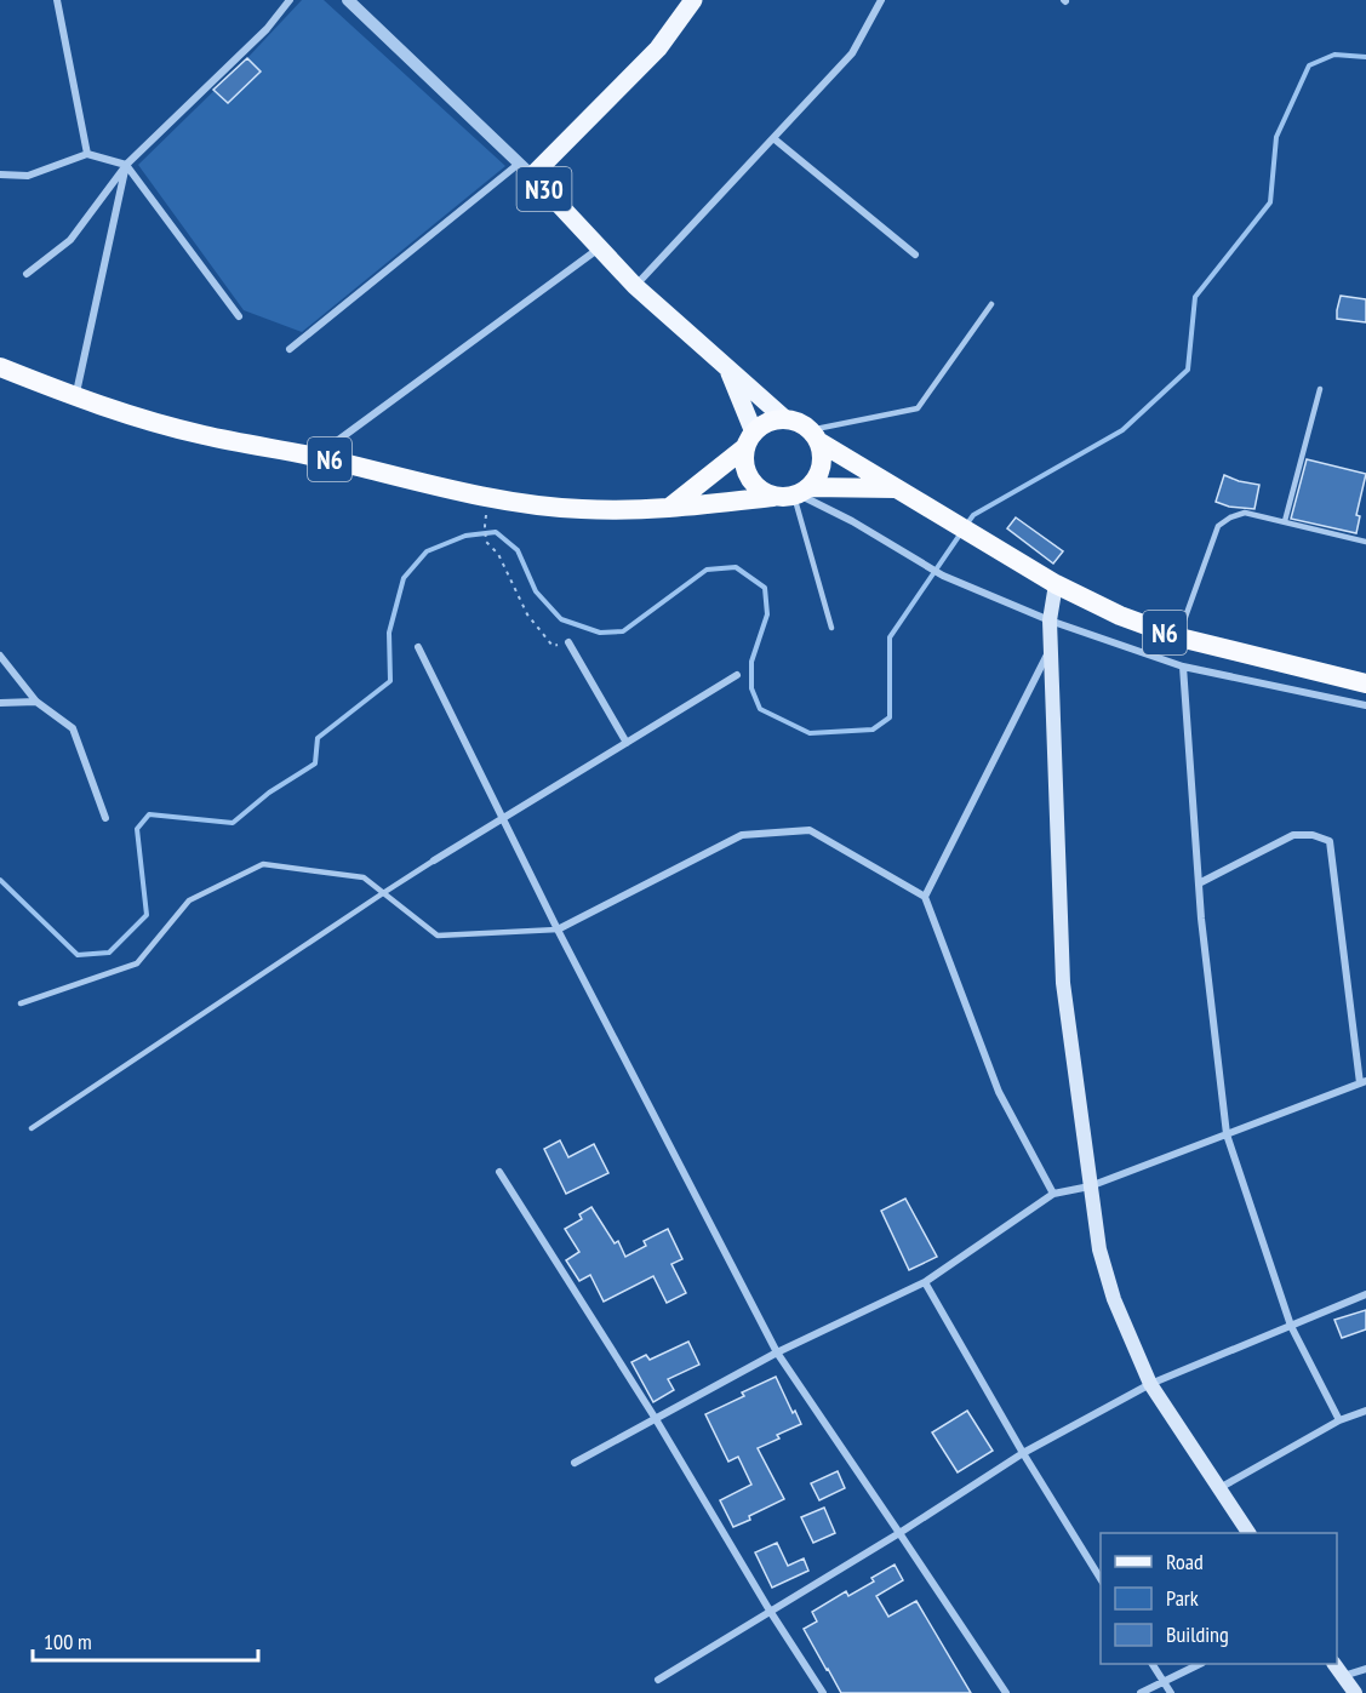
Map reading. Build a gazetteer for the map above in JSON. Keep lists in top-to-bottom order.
{
  "streets": {
    "highway": ["N6"],
    "main road": ["N30"]
  },
  "crossings": [
    ["N30", "N6"]
  ],
  "legend": ["Road", "Park", "Building"],
  "scale_bar": "100 m"
}
